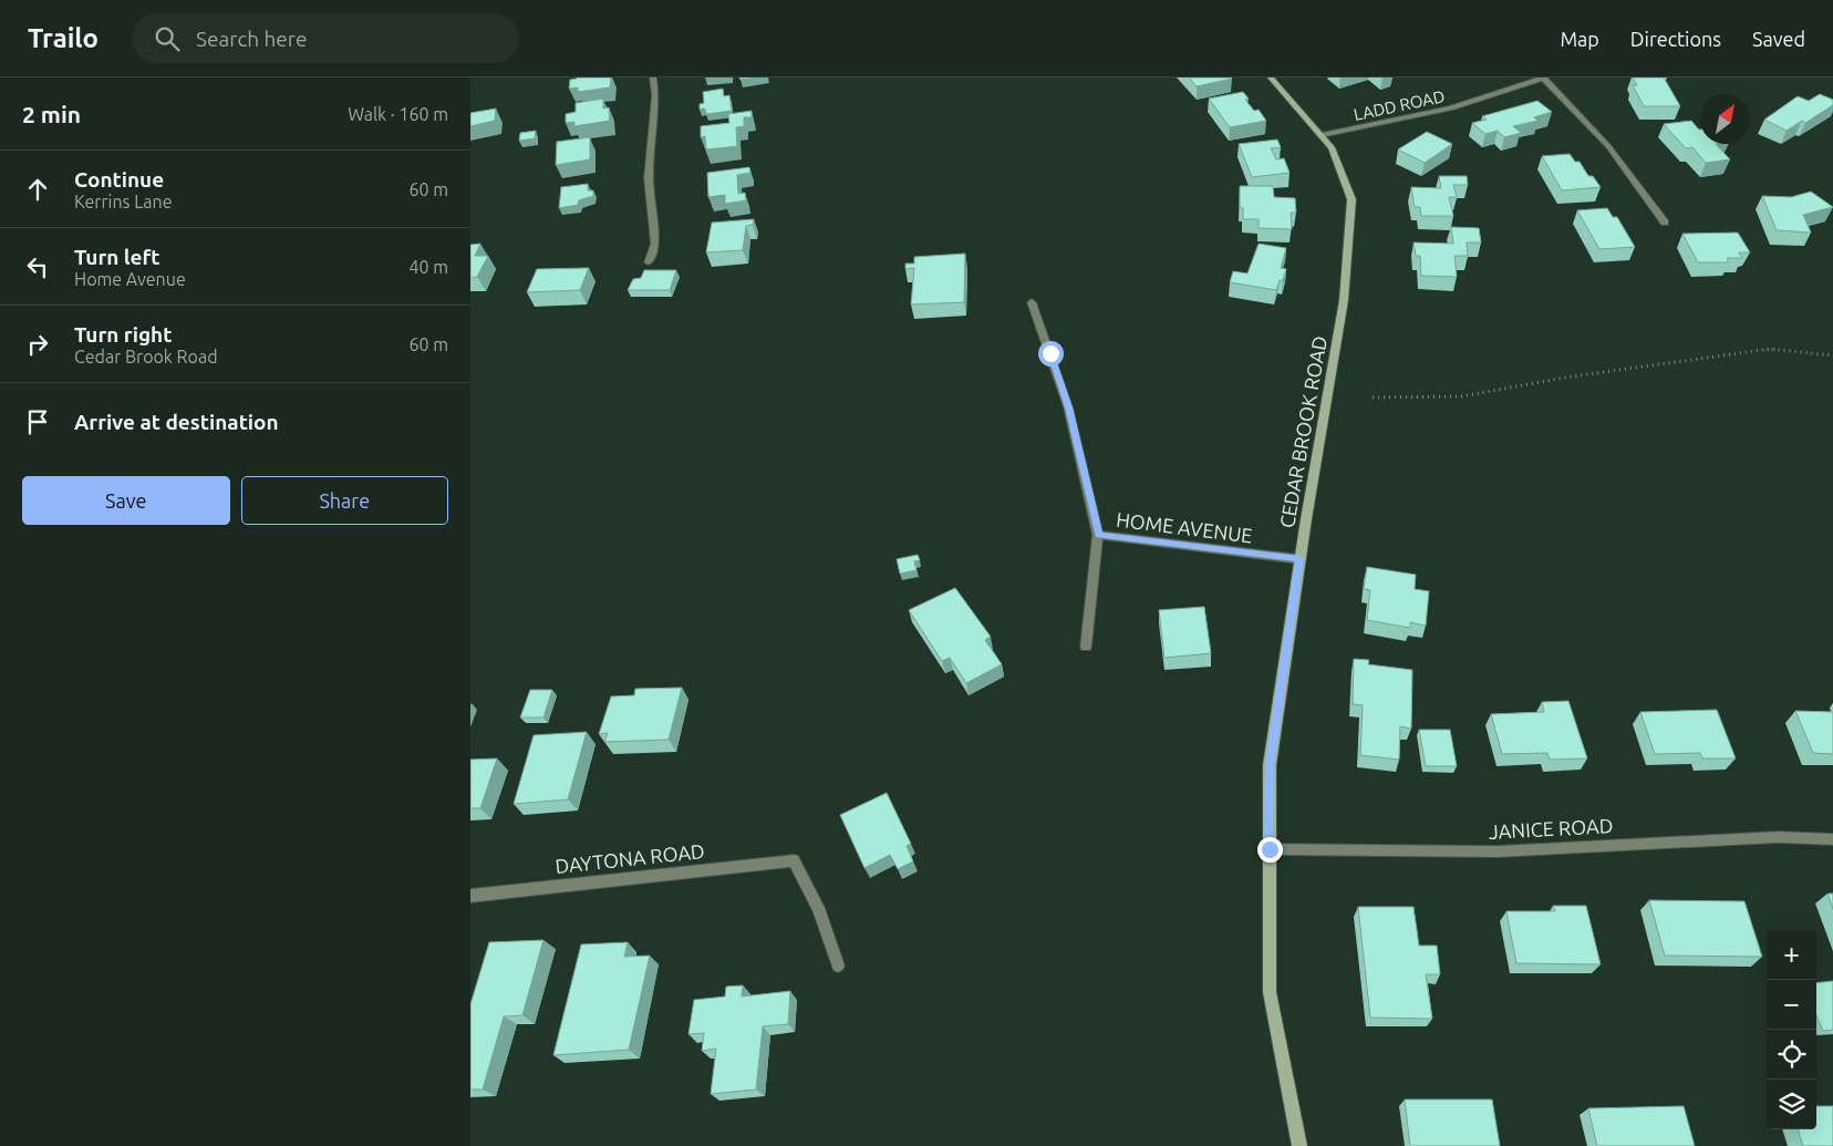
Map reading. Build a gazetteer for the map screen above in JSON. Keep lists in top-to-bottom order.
{
  "streets": {
    "street": [
      "LADD ROAD",
      "CEDAR BROOK ROAD",
      "HOME AVENUE",
      "JANICE ROAD",
      "DAYTONA ROAD"
    ]
  },
  "crossings": [
    ["LADD ROAD", "CEDAR BROOK ROAD"],
    ["CEDAR BROOK ROAD", "HOME AVENUE"],
    ["CEDAR BROOK ROAD", "JANICE ROAD"]
  ],
  "north": "top right",
  "page": {
    "header": "Trailo",
    "search": "Search here",
    "nav": ["Map", "Directions", "Saved"],
    "heading": ["2 min", "Walk · 160 m"],
    "list": [
      ["Continue", "Kerrins Lane", "60 m"],
      ["Turn left", "Home Avenue", "40 m"],
      ["Turn right", "Cedar Brook Road", "60 m"],
      "Arrive at destination"
    ],
    "buttons": ["Save", "Share"],
    "map_buttons": ["+", "−"]
  }
}
